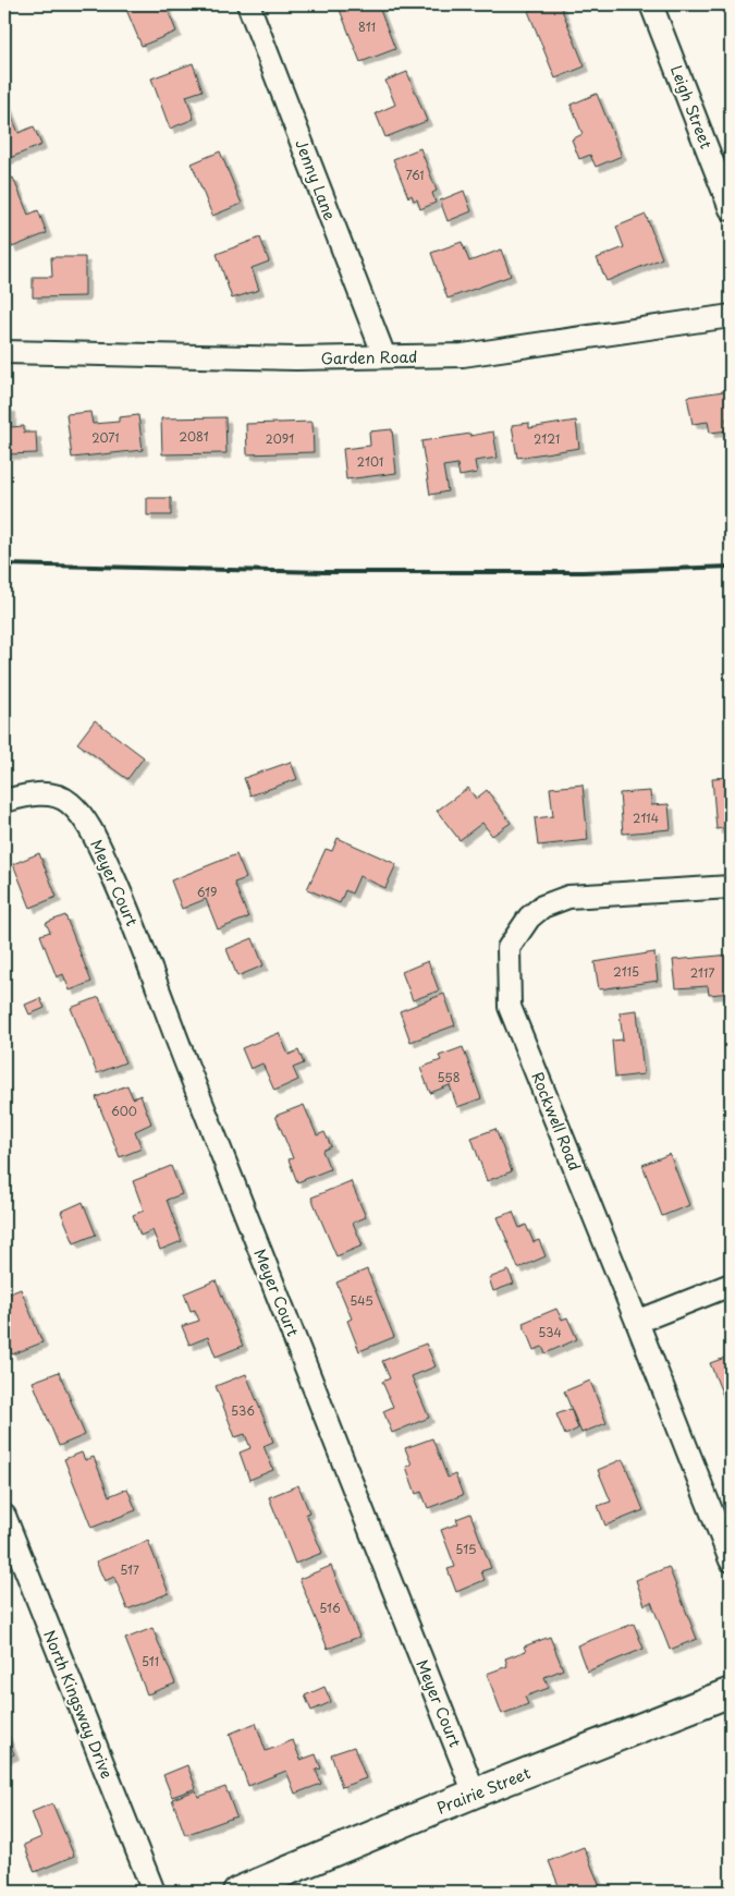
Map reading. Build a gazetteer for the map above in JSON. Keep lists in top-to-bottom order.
{
  "streets": {
    "street": [
      "Leigh Street",
      "Jenny Lane",
      "Garden Road",
      "Meyer Court",
      "Rockwell Road",
      "North Kingsway Drive",
      "Prairie Street"
    ]
  },
  "crossings": [
    ["Jenny Lane", "Garden Road"],
    ["Meyer Court", "Prairie Street"]
  ],
  "house_numbers": [
    "811",
    "761",
    "2081",
    "2071",
    "2091",
    "2121",
    "2101",
    "2114",
    "619",
    "2115",
    "2117",
    "558",
    "600",
    "545",
    "534",
    "536",
    "515",
    "517",
    "516",
    "511"
  ]
}
